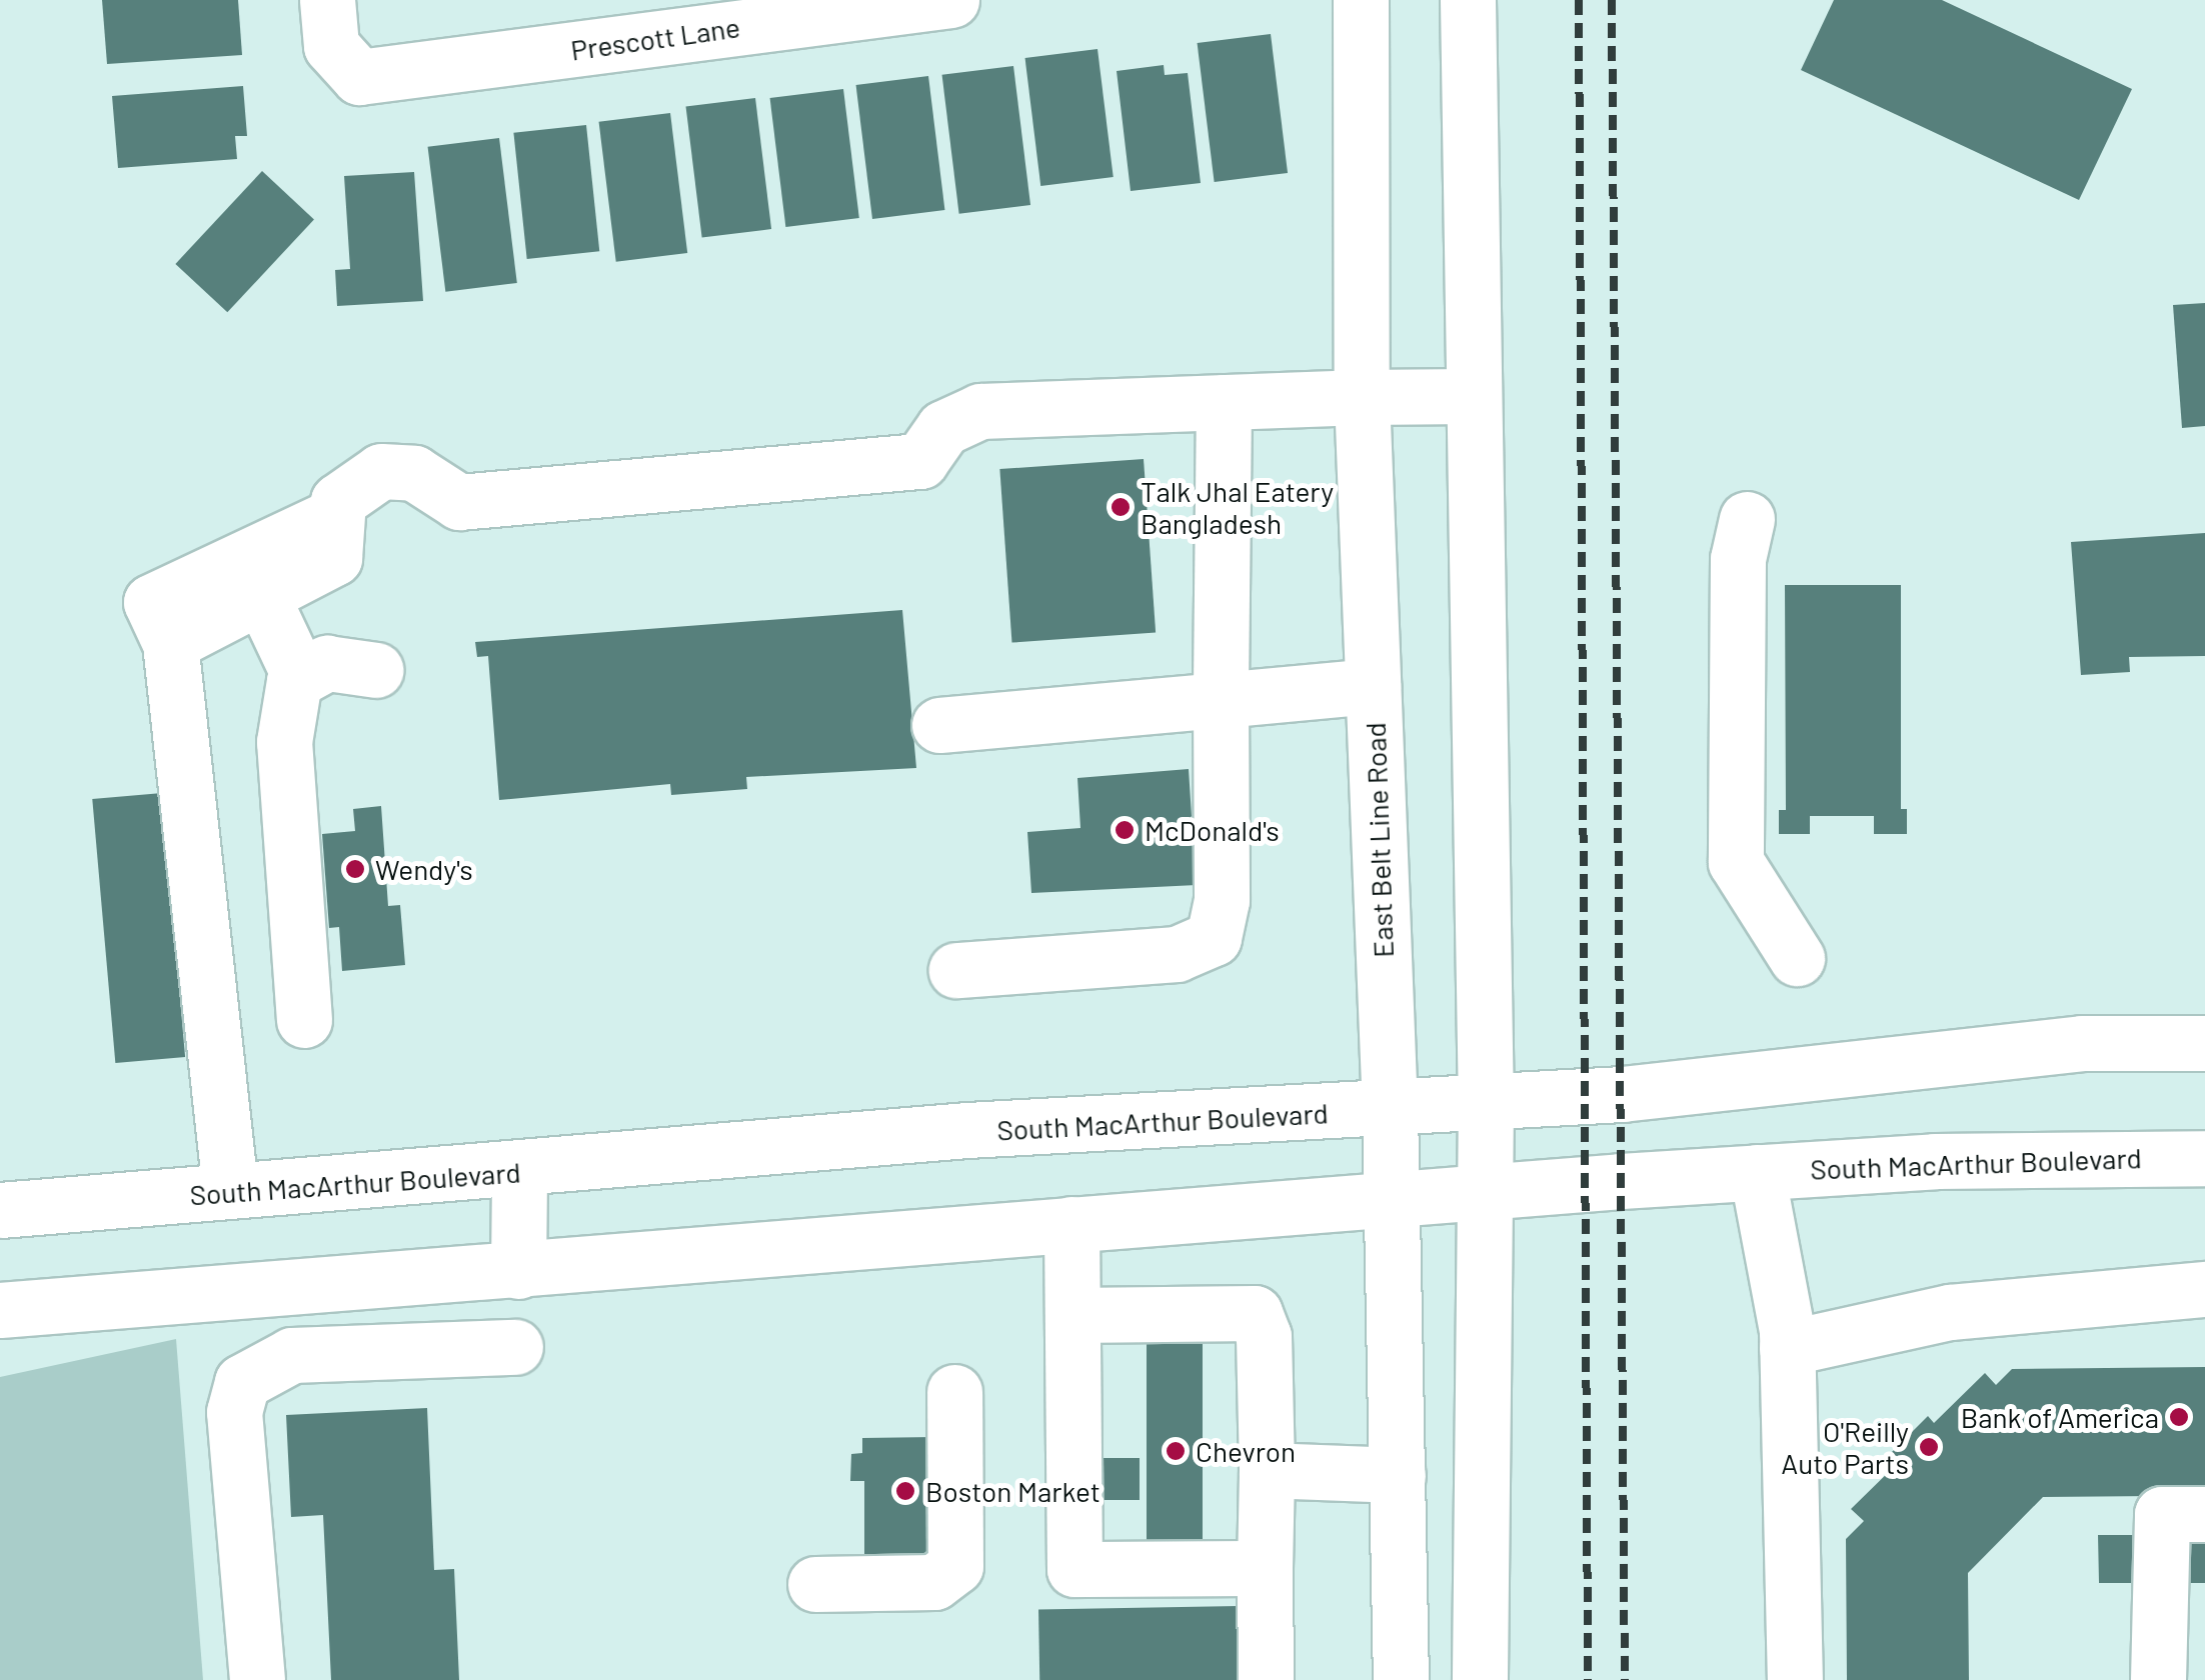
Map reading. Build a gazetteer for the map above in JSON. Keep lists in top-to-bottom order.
{
  "streets": {
    "main road": ["Prescott Lane", "East Belt Line Road", "South MacArthur Boulevard"]
  },
  "crossings": [
    ["East Belt Line Road", "South MacArthur Boulevard"]
  ],
  "places": [
    "Talk Jhal Eatery Bangladesh",
    "McDonald's",
    "Wendy's",
    "Bank of America",
    "O'Reilly Auto Parts",
    "Chevron",
    "Boston Market"
  ]
}
